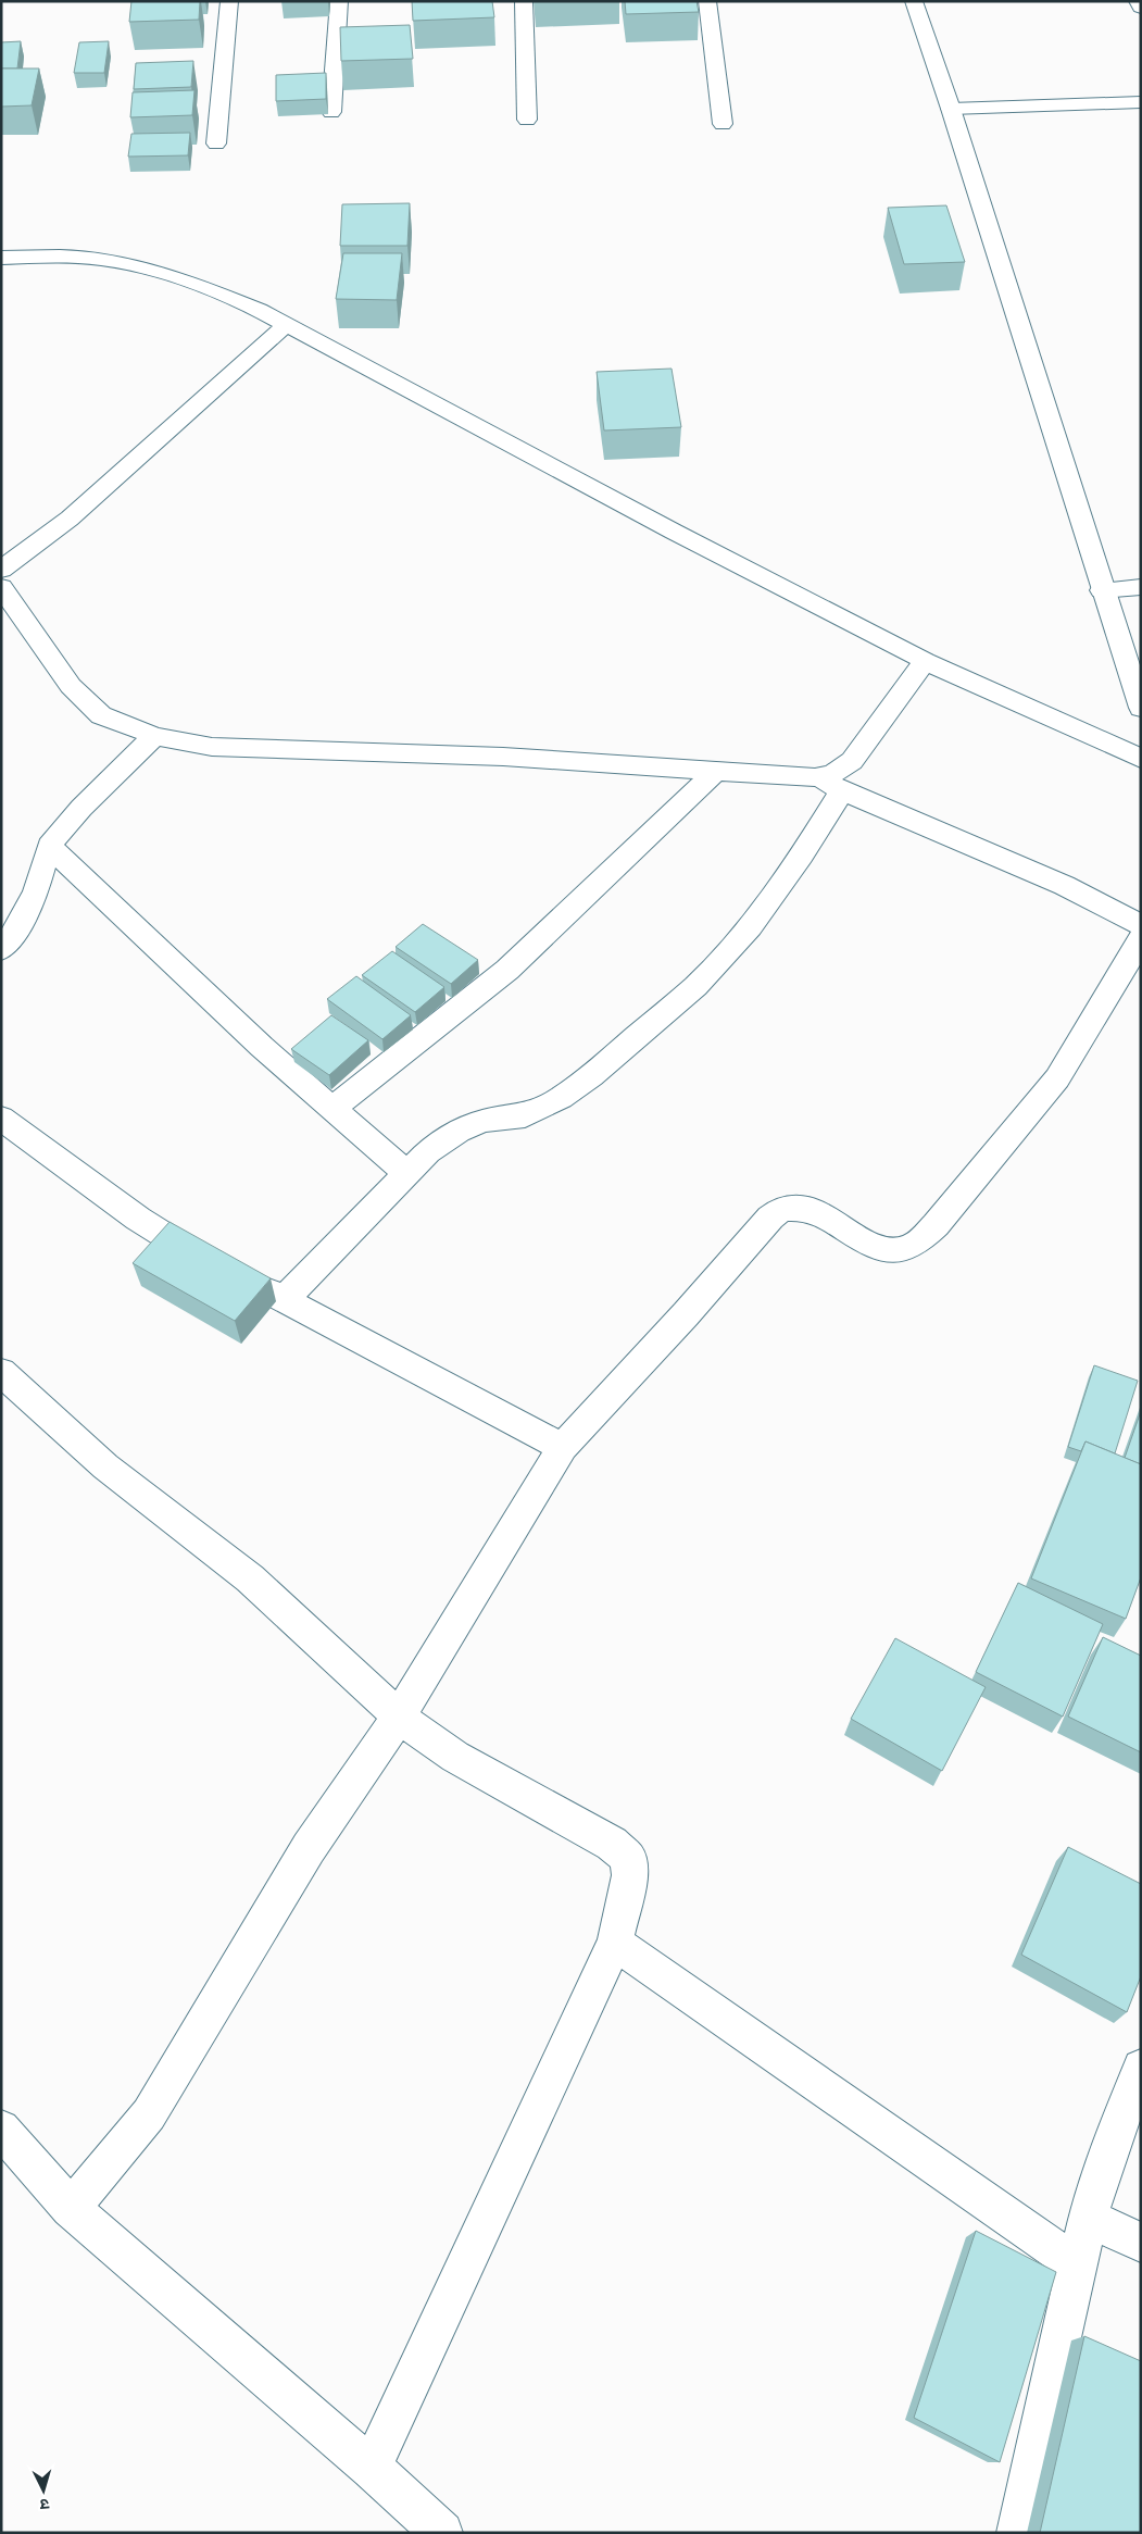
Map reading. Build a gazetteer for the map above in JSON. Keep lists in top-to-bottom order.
{
  "north": "bottom"
}
